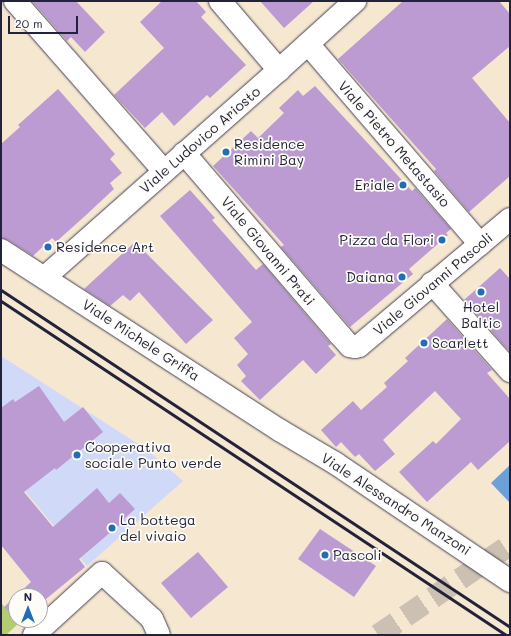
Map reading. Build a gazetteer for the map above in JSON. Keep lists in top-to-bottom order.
{
  "streets": {
    "street": [
      "Viale Ludovico Ariosto",
      "Viale Pietro Metastasio",
      "Viale Giovanni Prati",
      "Viale Giovanni Pascoli",
      "Viale Michele Griffa",
      "Viale Alessandro Manzoni"
    ]
  },
  "crossings": [
    ["Viale Ludovico Ariosto", "Viale Pietro Metastasio"],
    ["Viale Ludovico Ariosto", "Viale Giovanni Prati"],
    ["Viale Ludovico Ariosto", "Viale Michele Griffa"],
    ["Viale Pietro Metastasio", "Viale Giovanni Pascoli"],
    ["Viale Giovanni Prati", "Viale Giovanni Pascoli"],
    ["Viale Michele Griffa", "Viale Alessandro Manzoni"]
  ],
  "places": [
    "Residence Rimini Bay",
    "Eriale",
    "Pizza da Flori",
    "Residence Art",
    "Daiana",
    "Hotel Baltic",
    "Scarlett",
    "Cooperativa sociale Punto verde",
    "La bottega del vivaio",
    "Pascoli"
  ],
  "scale_bar": "20 m",
  "north": "top"
}
